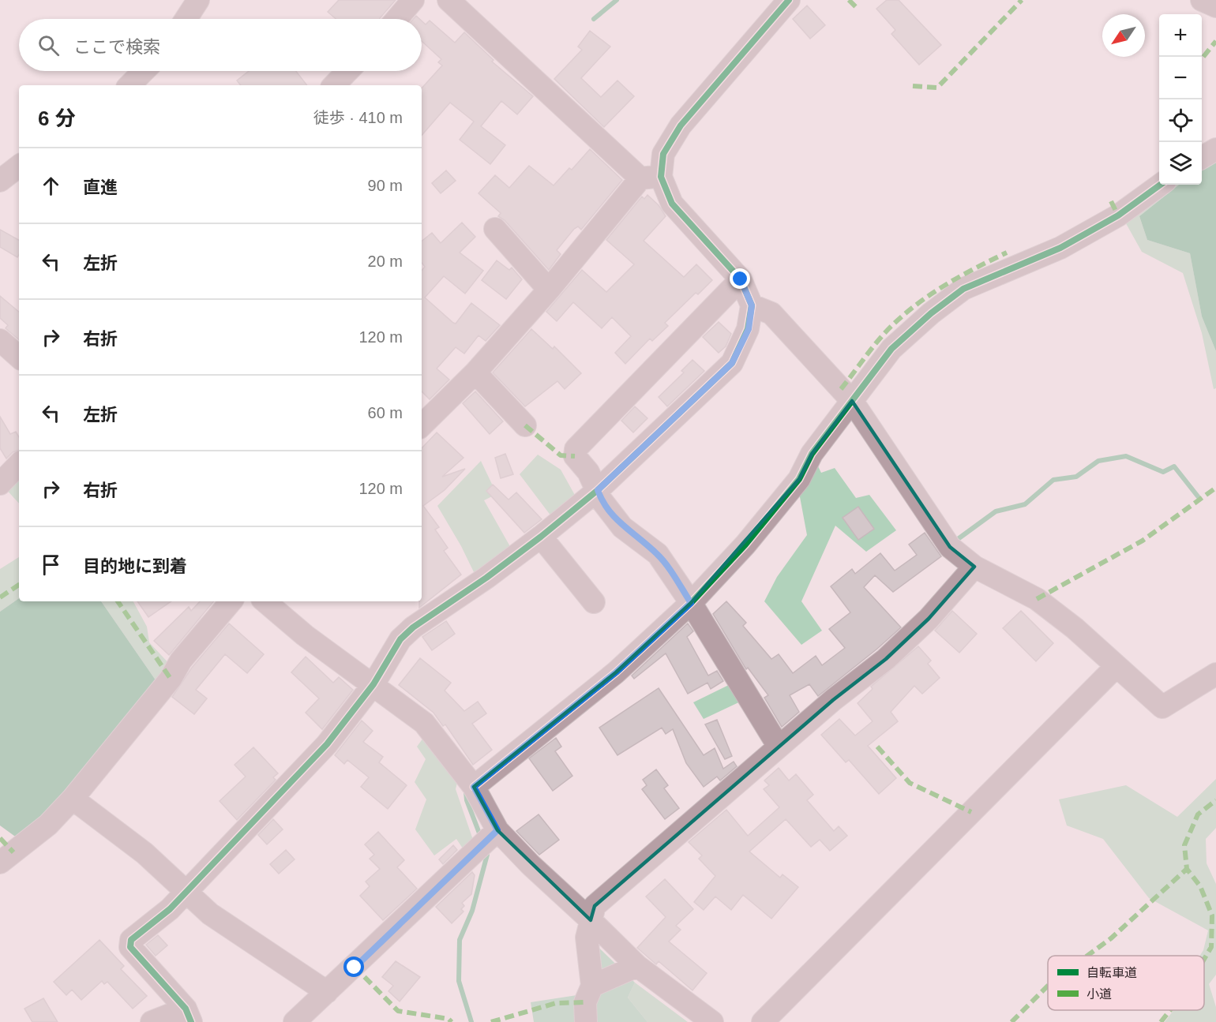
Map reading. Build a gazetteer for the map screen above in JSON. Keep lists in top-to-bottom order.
{
  "legend": ["自転車道", "小道"],
  "north": "bottom left",
  "page": {
    "map_buttons": ["+", "−"],
    "search": "ここで検索",
    "heading": ["6 分", "徒歩 · 410 m"],
    "list": [
      ["直進", "90 m"],
      ["左折", "20 m"],
      ["右折", "120 m"],
      ["左折", "60 m"],
      ["右折", "120 m"],
      "目的地に到着"
    ]
  }
}
